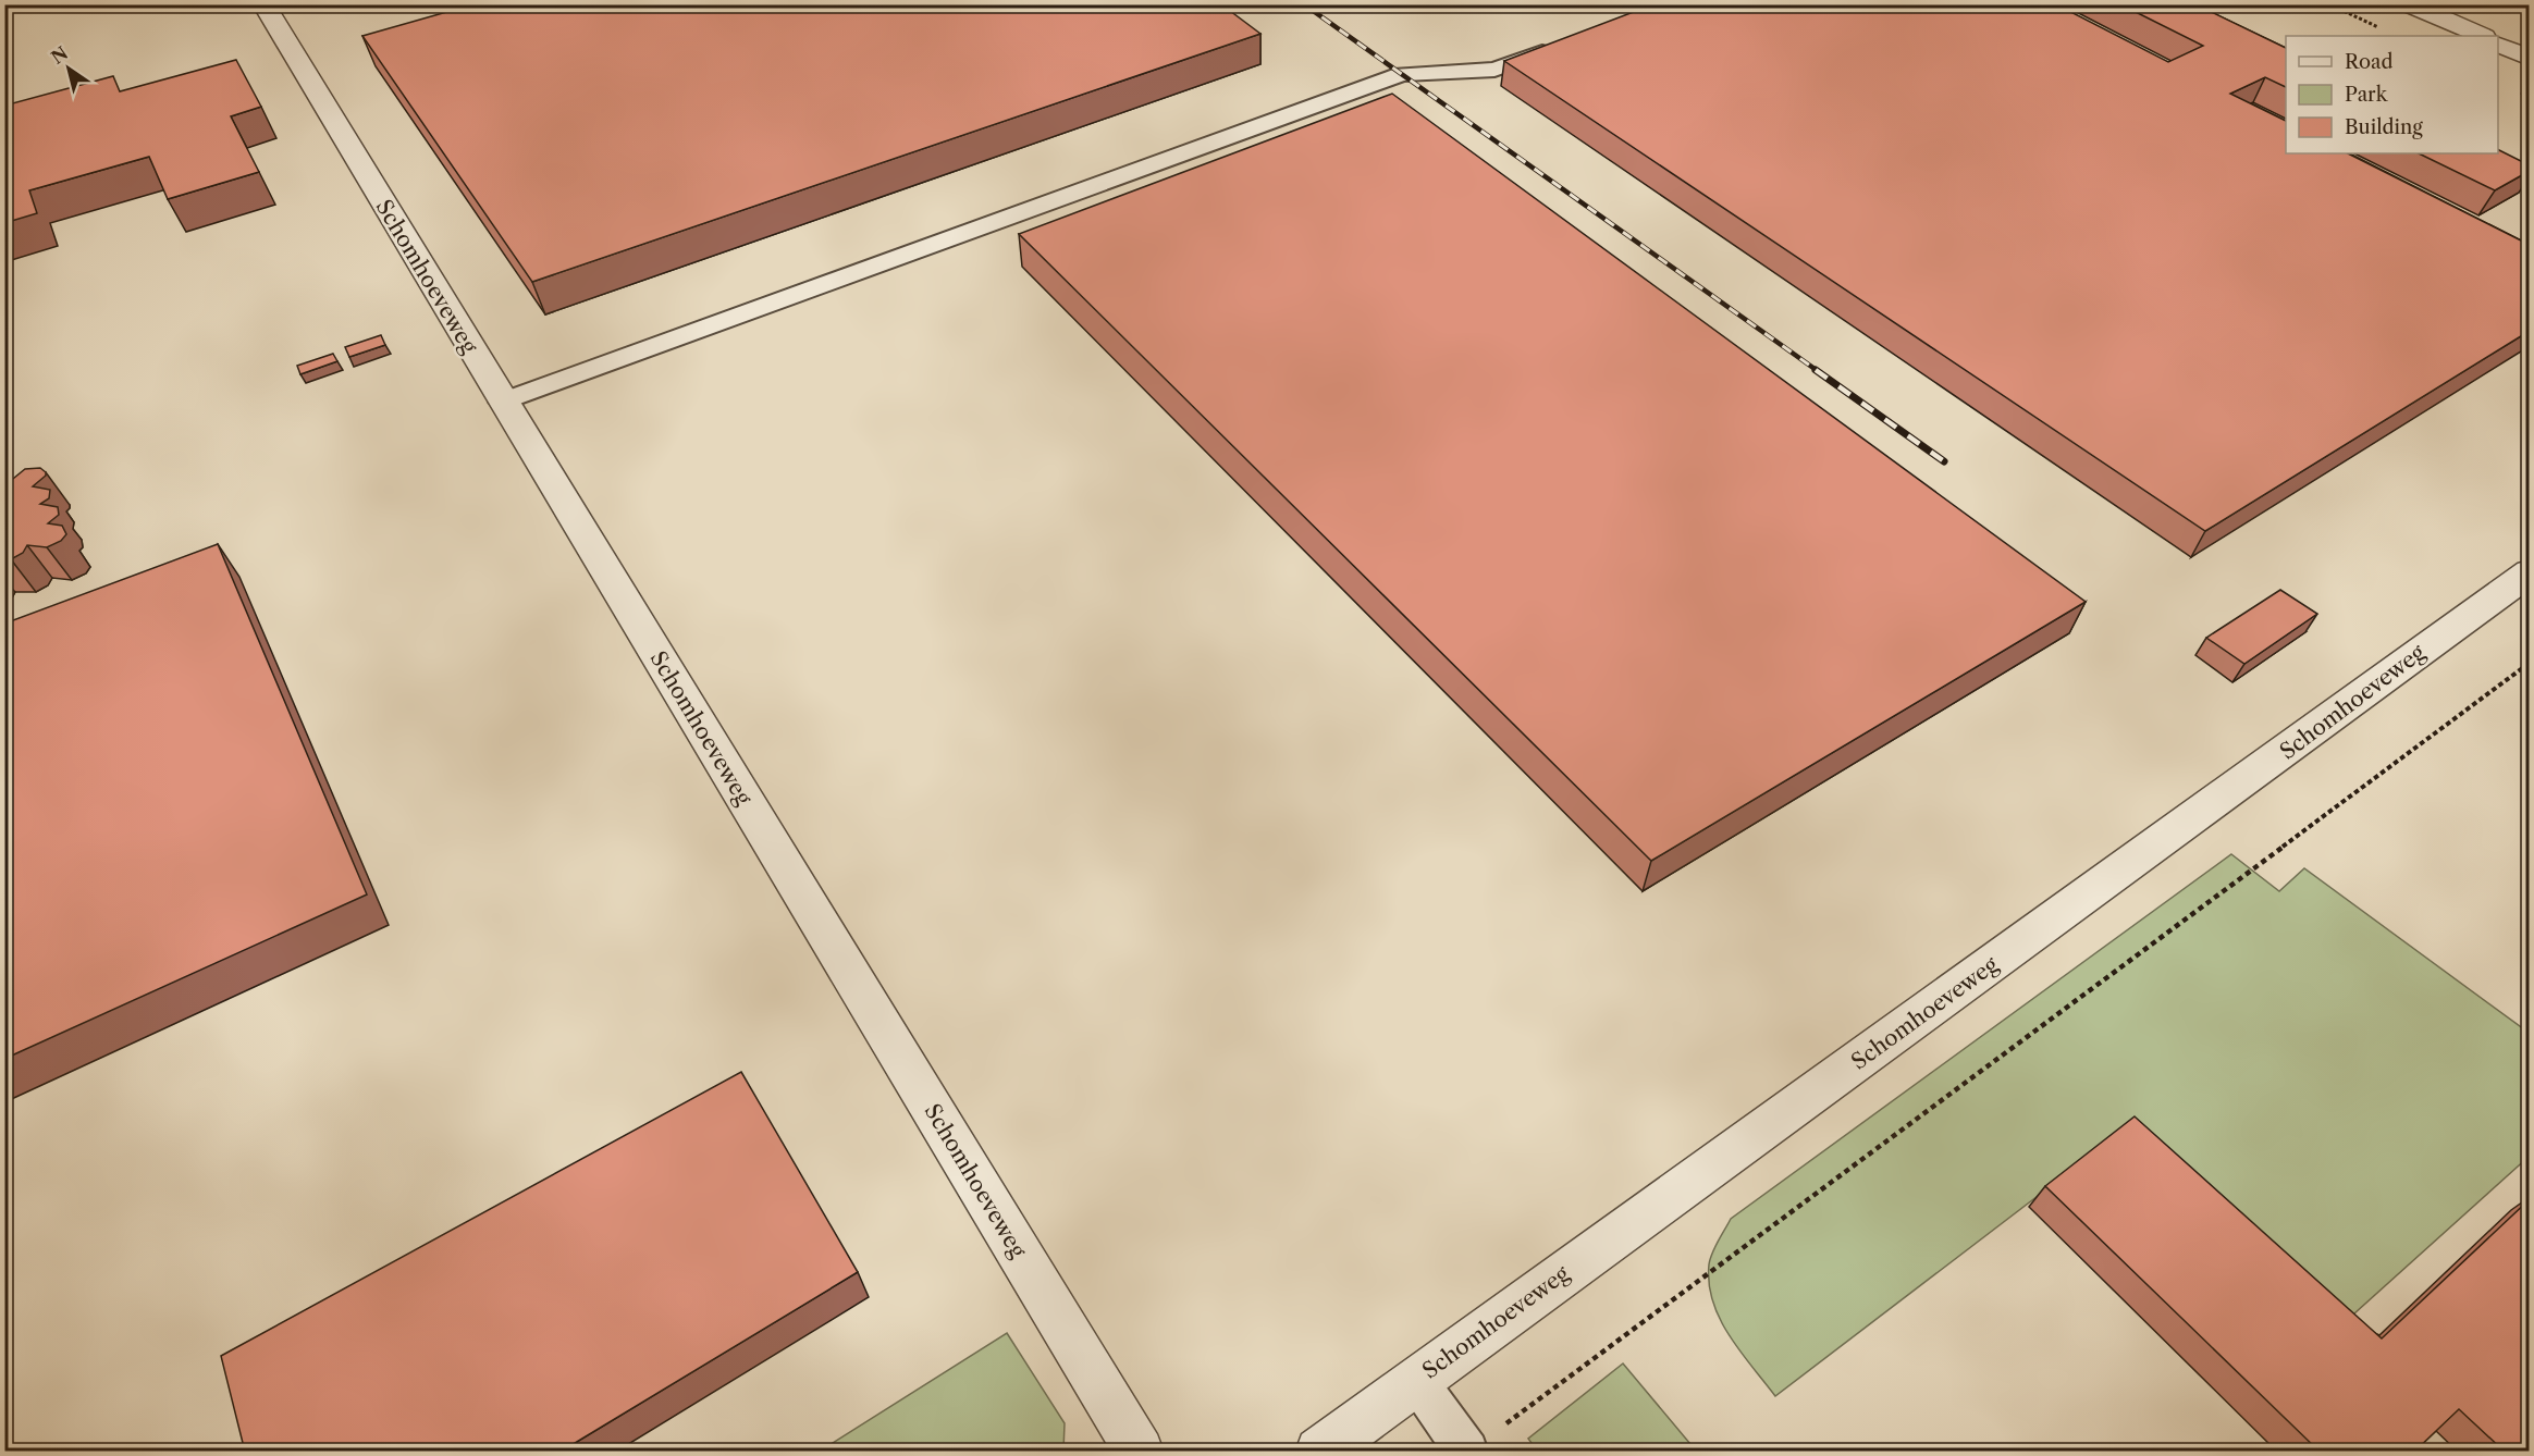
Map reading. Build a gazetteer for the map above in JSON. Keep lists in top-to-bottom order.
{
  "streets": {
    "street": ["Schomhoeveweg"]
  },
  "legend": ["Road", "Park", "Building"],
  "north": "top left"
}
